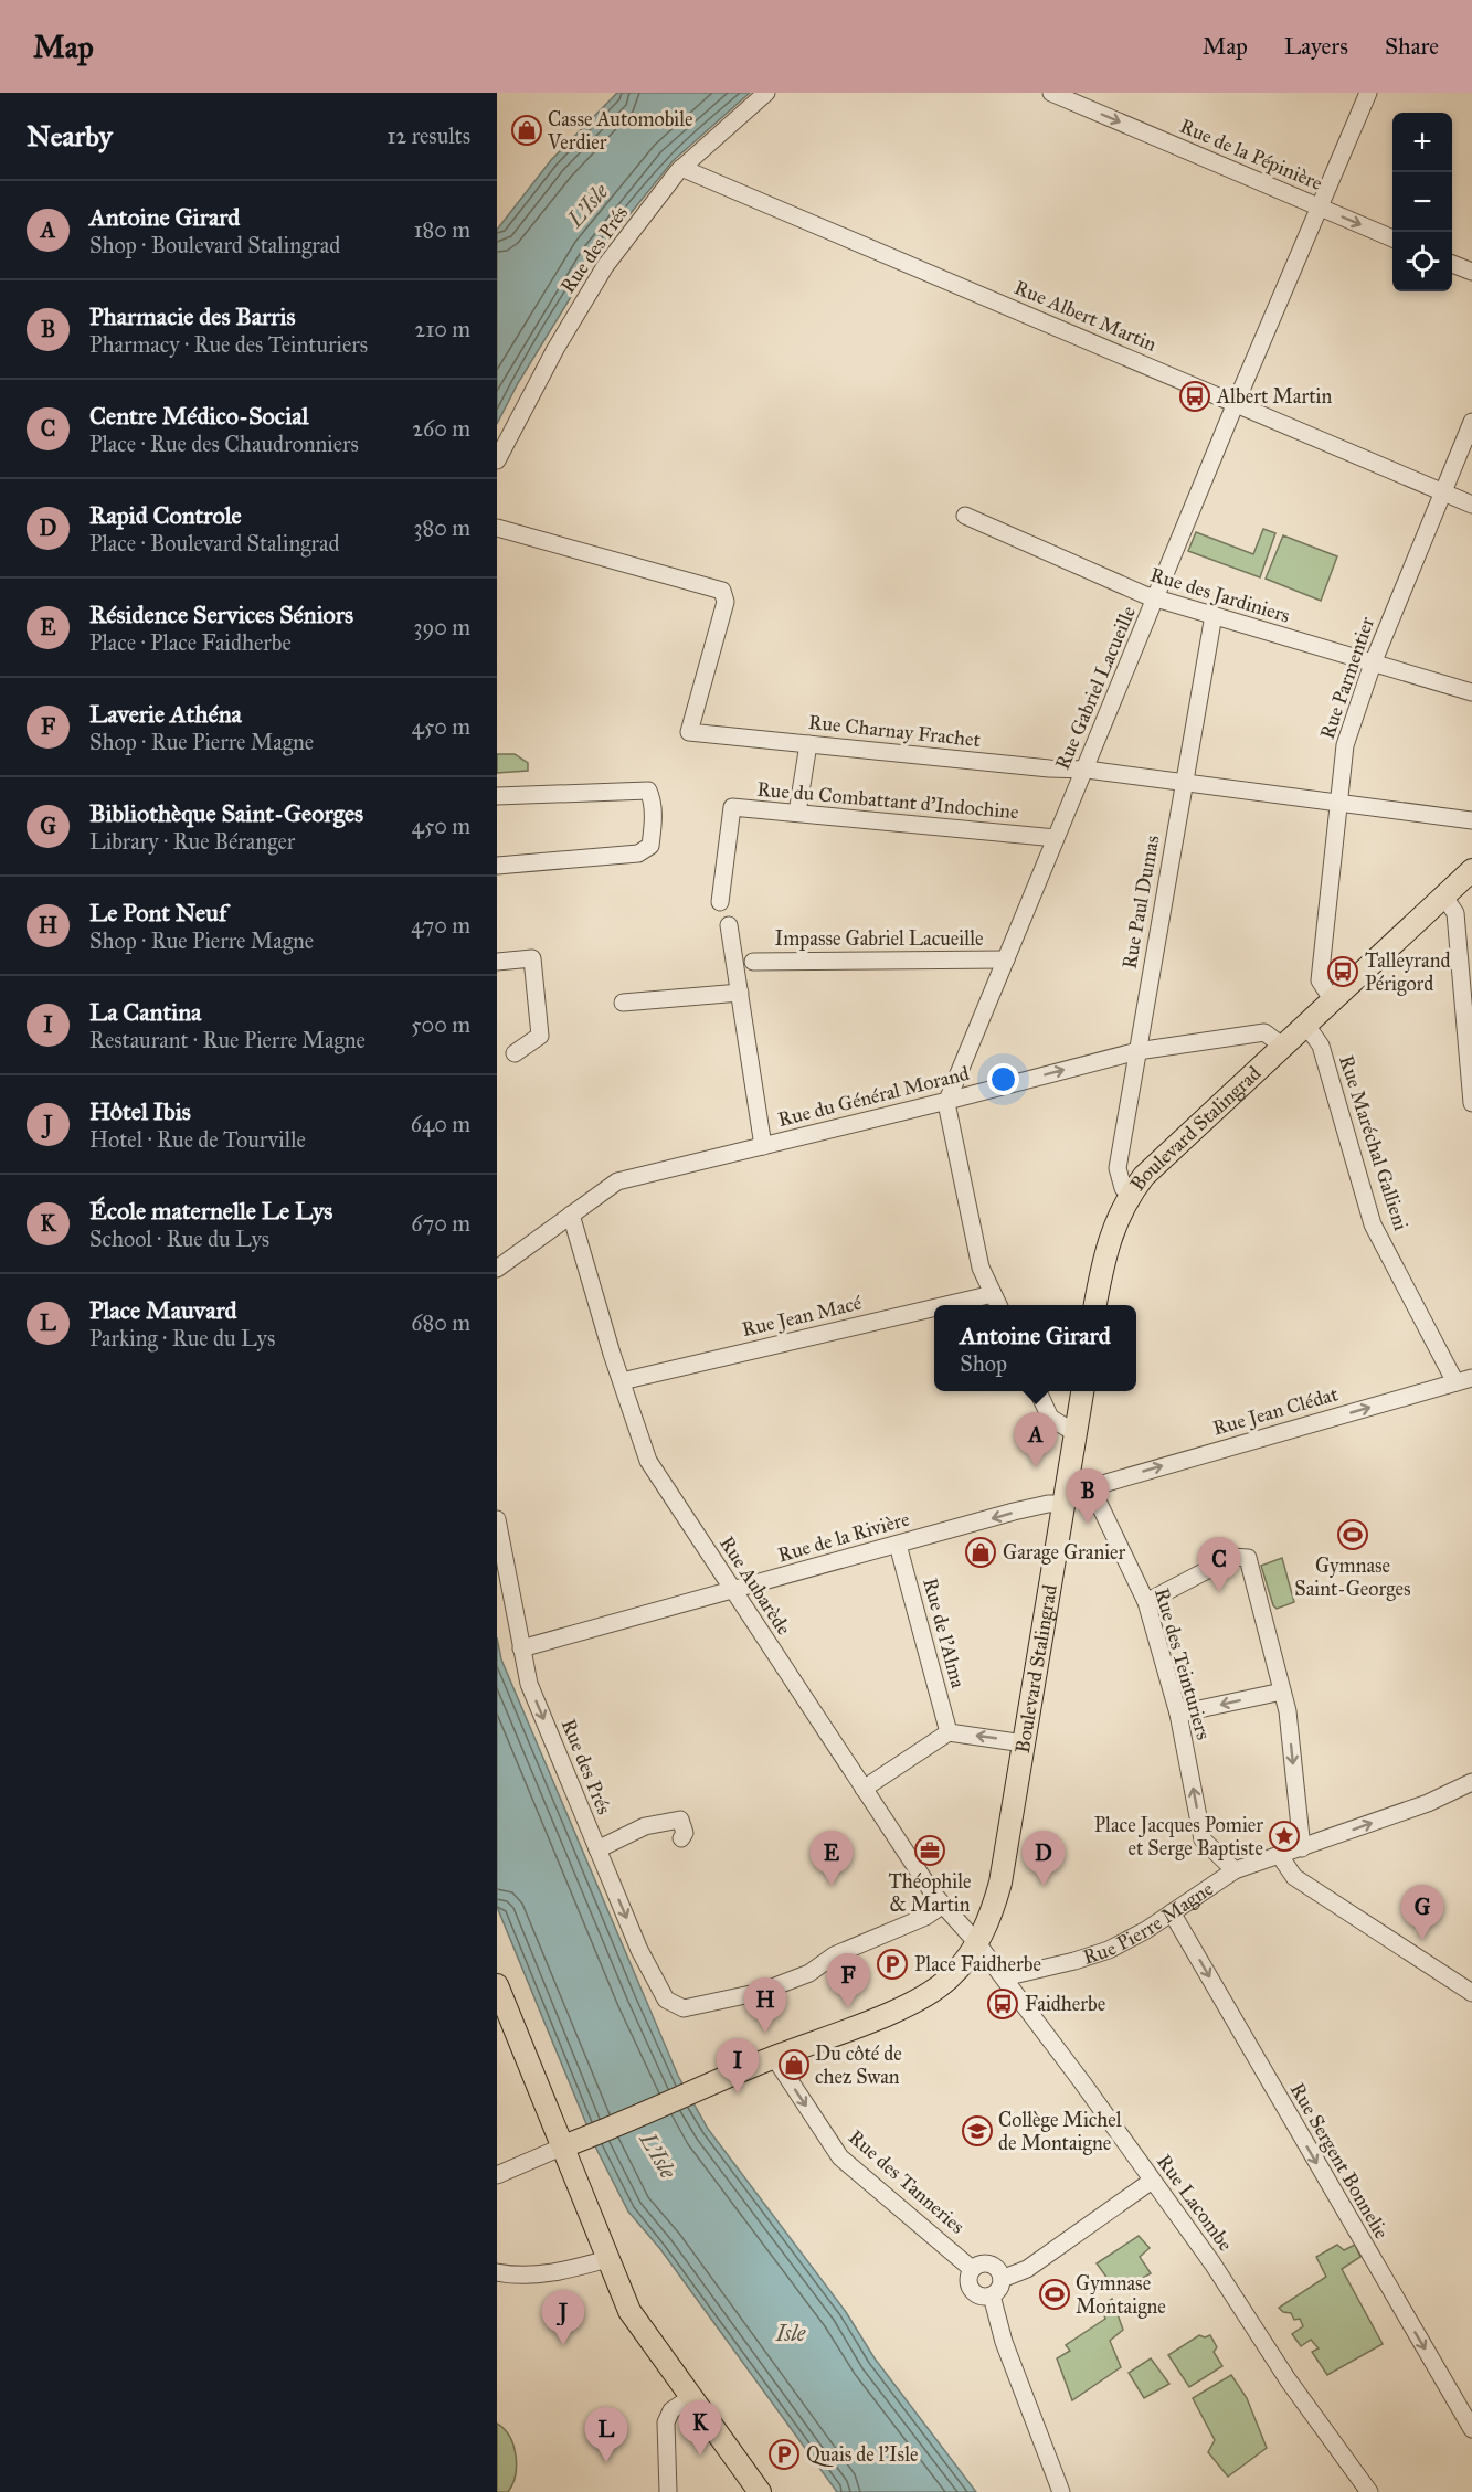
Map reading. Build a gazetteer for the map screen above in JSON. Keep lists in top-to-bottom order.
{
  "streets": {
    "main road": ["Boulevard Stalingrad"],
    "street": [
      "Rue de la Pépinière",
      "Rue des Prés",
      "Rue Albert Martin",
      "Rue des Jardiniers",
      "Rue Parmentier",
      "Rue Gabriel Lacueille",
      "Rue Charnay Frachet",
      "Rue du Combattant d'Indochine",
      "Rue Paul Dumas",
      "Impasse Gabriel Lacueille",
      "Rue du Général Morand",
      "Rue Maréchal Gallieni",
      "Rue Jean Macé",
      "Rue Jean Clédat",
      "Rue de la Rivière",
      "Rue Aubarède",
      "Rue de l'Alma",
      "Rue des Teinturiers",
      "Rue Pierre Magne",
      "Rue Sergent Bonnelie",
      "Rue des Tanneries",
      "Rue Lacombe"
    ]
  },
  "crossings": [
    ["Rue de la Pépinière", "Rue Gabriel Lacueille"],
    ["Rue des Prés", "Rue Albert Martin"],
    ["Rue des Prés", "Rue de la Rivière"],
    ["Rue des Prés", "Rue Aubarède"],
    ["Rue Albert Martin", "Rue Parmentier"],
    ["Rue Albert Martin", "Rue Gabriel Lacueille"],
    ["Rue des Jardiniers", "Rue Parmentier"],
    ["Rue des Jardiniers", "Rue Gabriel Lacueille"],
    ["Rue des Jardiniers", "Rue Paul Dumas"],
    ["Rue Parmentier", "Rue Charnay Frachet"],
    ["Rue Parmentier", "Boulevard Stalingrad"],
    ["Rue Gabriel Lacueille", "Rue Charnay Frachet"],
    ["Rue Gabriel Lacueille", "Rue du Combattant d'Indochine"],
    ["Rue Gabriel Lacueille", "Impasse Gabriel Lacueille"],
    ["Rue Gabriel Lacueille", "Rue du Général Morand"],
    ["Rue Charnay Frachet", "Rue Paul Dumas"],
    ["Rue Paul Dumas", "Rue du Général Morand"],
    ["Rue Paul Dumas", "Boulevard Stalingrad"],
    ["Rue du Général Morand", "Boulevard Stalingrad"],
    ["Rue du Général Morand", "Rue Aubarède"],
    ["Boulevard Stalingrad", "Rue Maréchal Gallieni"],
    ["Boulevard Stalingrad", "Rue de la Rivière"],
    ["Boulevard Stalingrad", "Rue Aubarède"],
    ["Boulevard Stalingrad", "Rue Lacombe"],
    ["Rue Maréchal Gallieni", "Rue Jean Clédat"],
    ["Rue Jean Macé", "Rue Aubarède"],
    ["Rue Jean Clédat", "Rue des Teinturiers"],
    ["Rue de la Rivière", "Rue Aubarède"],
    ["Rue de la Rivière", "Rue de l'Alma"],
    ["Rue Aubarède", "Rue Lacombe"],
    ["Rue des Teinturiers", "Rue Pierre Magne"],
    ["Rue Pierre Magne", "Rue Sergent Bonnelie"],
    ["Rue Pierre Magne", "Rue Lacombe"]
  ],
  "one_way": [
    "Rue de la Pépinière",
    "Rue Jean Clédat",
    "Rue Pierre Magne",
    "Rue Sergent Bonnelie",
    "Rue des Tanneries"
  ],
  "water": ["L'Isle", "Isle"],
  "places": {
    "shop": ["Casse Automobile Verdier", "Garage Granier", "Du côté de chez Swan"],
    "bus stop": ["Albert Martin", "Talleyrand Périgord", "Faidherbe"],
    "sports": ["Gymnase Saint-Georges", "Gymnase Montaigne"],
    "place": ["Place Jacques Pomier et Serge Baptiste"],
    "office": ["Théophile & Martin"],
    "parking": ["Place Faidherbe", "Quais de l'Isle"],
    "school or university": ["Collège Michel de Montaigne"]
  },
  "page": {
    "header": "Map",
    "nav": ["Map", "Layers", "Share"],
    "heading": ["Nearby", "12 results"],
    "map_buttons": ["+", "−"],
    "list": [
      {
        "mark": "A",
        "name": "Antoine Girard",
        "note": "Shop · Boulevard Stalingrad",
        "value": "180 m"
      },
      {
        "mark": "B",
        "name": "Pharmacie des Barris",
        "note": "Pharmacy · Rue des Teinturiers",
        "value": "210 m"
      },
      {
        "mark": "C",
        "name": "Centre Médico-Social",
        "note": "Place · Rue des Chaudronniers",
        "value": "260 m"
      },
      {
        "mark": "D",
        "name": "Rapid Controle",
        "note": "Place · Boulevard Stalingrad",
        "value": "380 m"
      },
      {
        "mark": "E",
        "name": "Résidence Services Séniors",
        "note": "Place · Place Faidherbe",
        "value": "390 m"
      },
      {
        "mark": "F",
        "name": "Laverie Athéna",
        "note": "Shop · Rue Pierre Magne",
        "value": "450 m"
      },
      {
        "mark": "G",
        "name": "Bibliothèque Saint-Georges",
        "note": "Library · Rue Béranger",
        "value": "450 m"
      },
      {
        "mark": "H",
        "name": "Le Pont Neuf",
        "note": "Shop · Rue Pierre Magne",
        "value": "470 m"
      },
      {
        "mark": "I",
        "name": "La Cantina",
        "note": "Restaurant · Rue Pierre Magne",
        "value": "500 m"
      },
      {
        "mark": "J",
        "name": "Hôtel Ibis",
        "note": "Hotel · Rue de Tourville",
        "value": "640 m"
      },
      {
        "mark": "K",
        "name": "École maternelle Le Lys",
        "note": "School · Rue du Lys",
        "value": "670 m"
      },
      {
        "mark": "L",
        "name": "Place Mauvard",
        "note": "Parking · Rue du Lys",
        "value": "680 m"
      }
    ],
    "popup": ["Antoine Girard", "Shop"],
    "pins": [
      "A",
      "B",
      "C",
      "D",
      "E",
      "G",
      "F",
      "H",
      "I",
      "J",
      "K",
      "L"
    ]
  }
}
